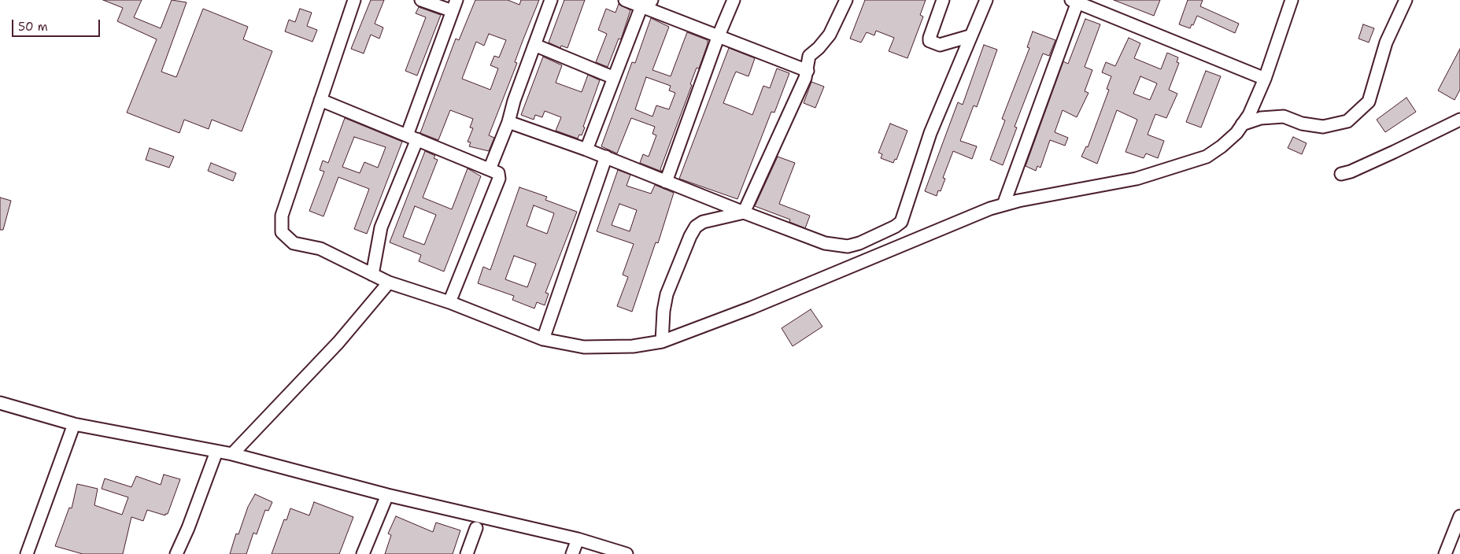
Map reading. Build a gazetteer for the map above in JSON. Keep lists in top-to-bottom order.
{
  "scale_bar": "50 m"
}
